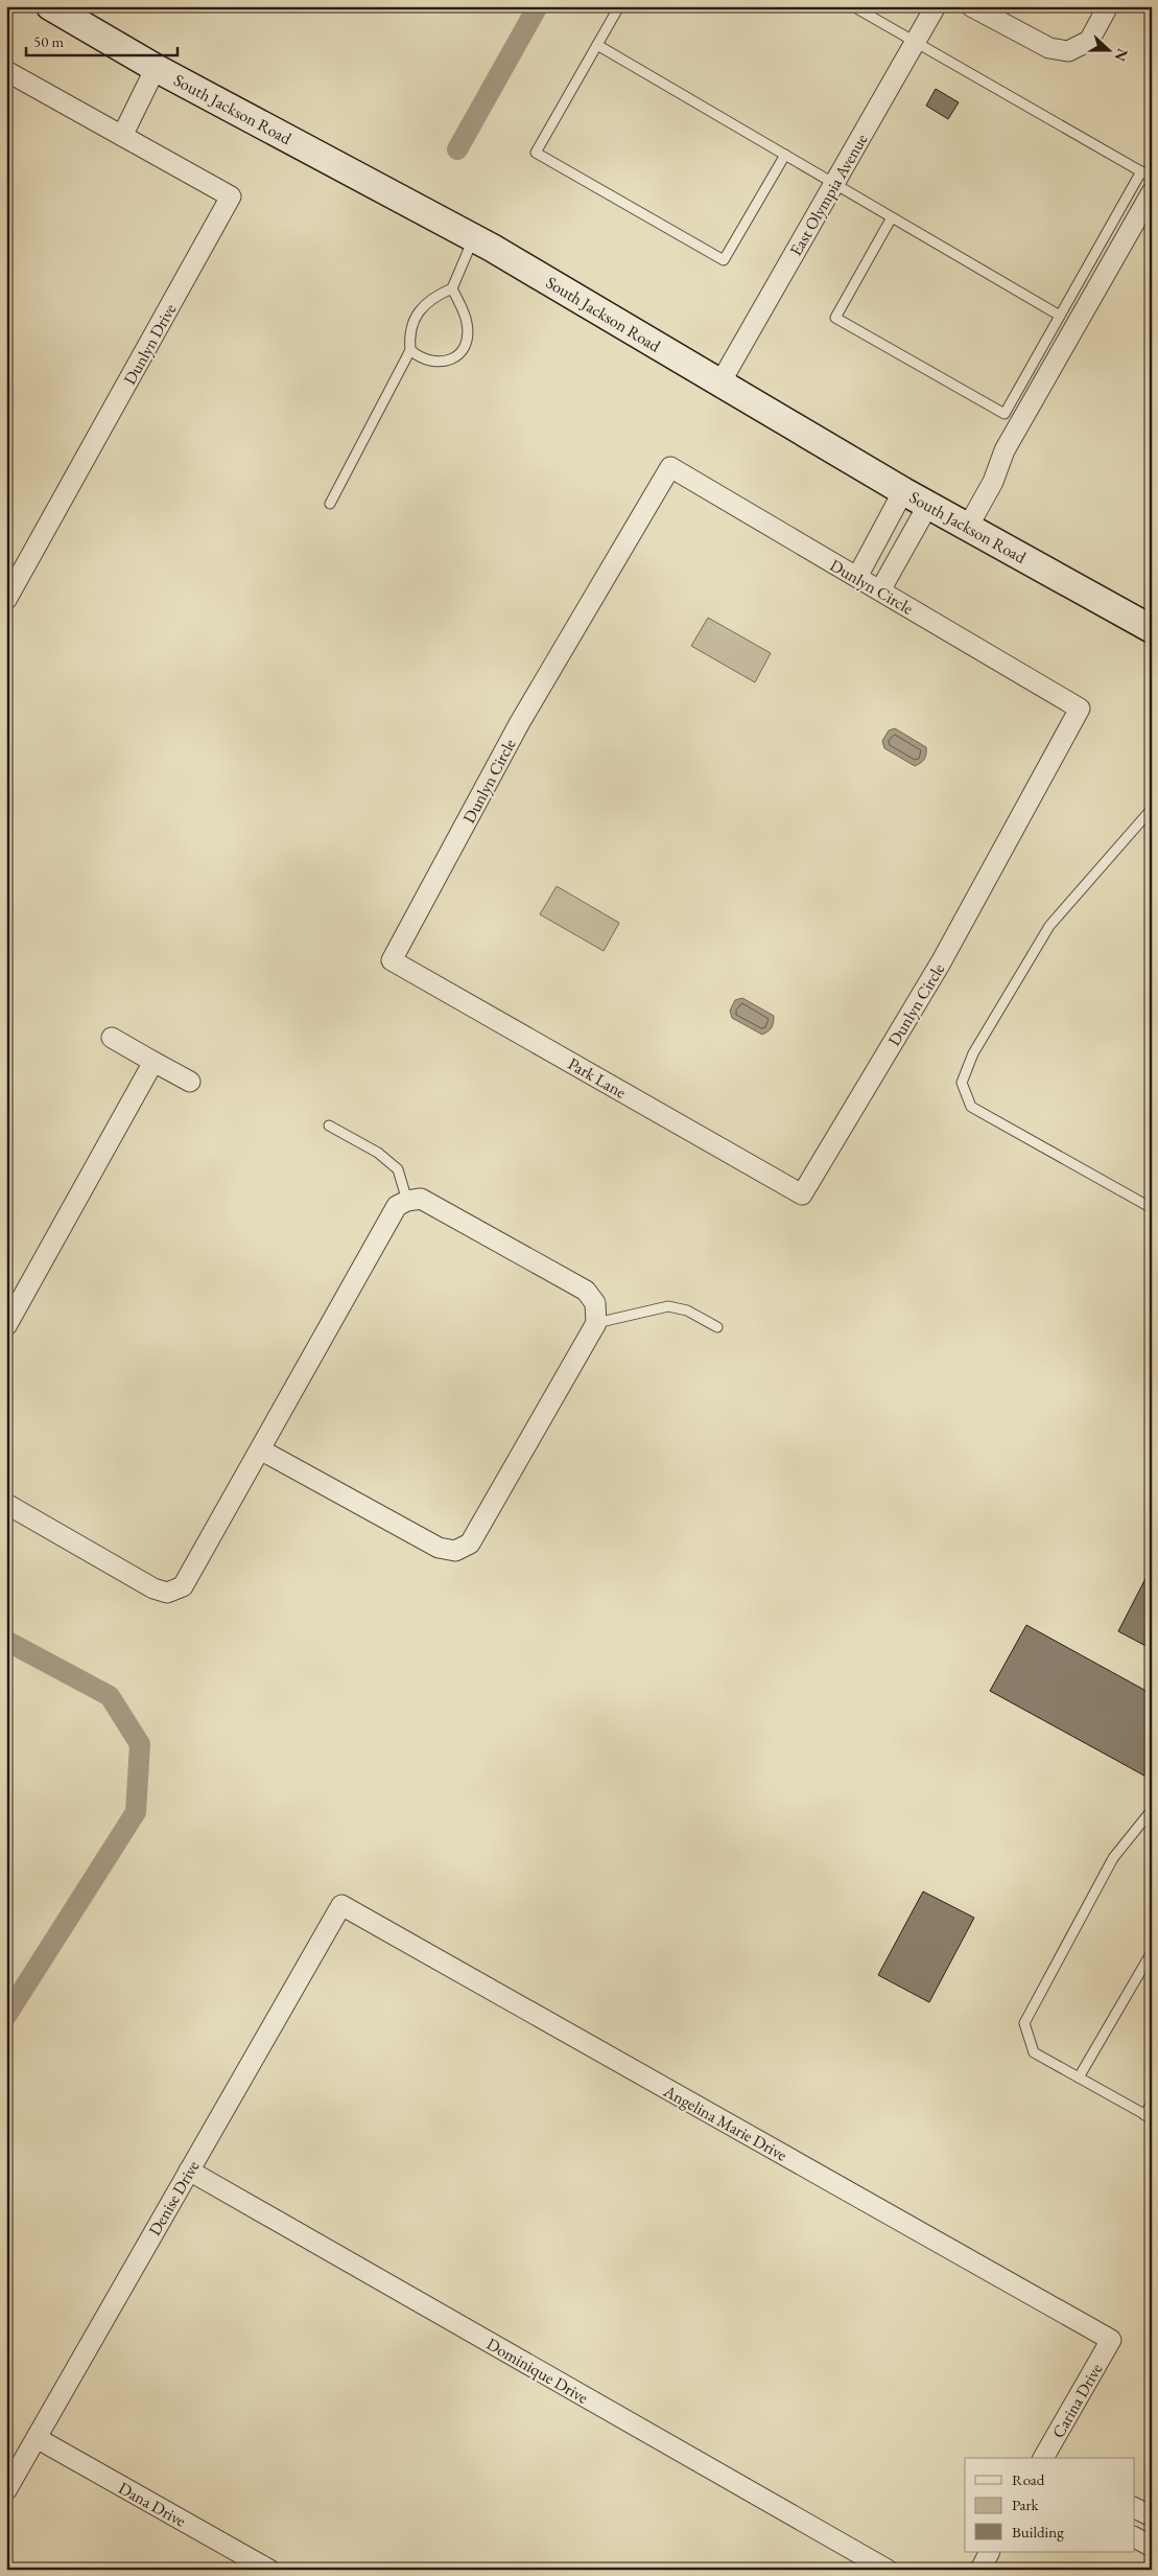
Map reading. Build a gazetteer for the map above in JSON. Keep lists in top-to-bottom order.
{
  "streets": {
    "main road": ["South Jackson Road"],
    "street": [
      "East Olympia Avenue",
      "Dunlyn Drive",
      "Dunlyn Circle",
      "Park Lane",
      "Angelina Marie Drive",
      "Denise Drive",
      "Dominique Drive",
      "Carina Drive",
      "Dana Drive"
    ]
  },
  "crossings": [
    ["South Jackson Road", "East Olympia Avenue"],
    ["Dunlyn Circle", "Park Lane"],
    ["Angelina Marie Drive", "Denise Drive"],
    ["Angelina Marie Drive", "Carina Drive"],
    ["Denise Drive", "Dominique Drive"],
    ["Denise Drive", "Dana Drive"]
  ],
  "legend": ["Road", "Park", "Building"],
  "scale_bar": "50 m",
  "north": "right"
}
